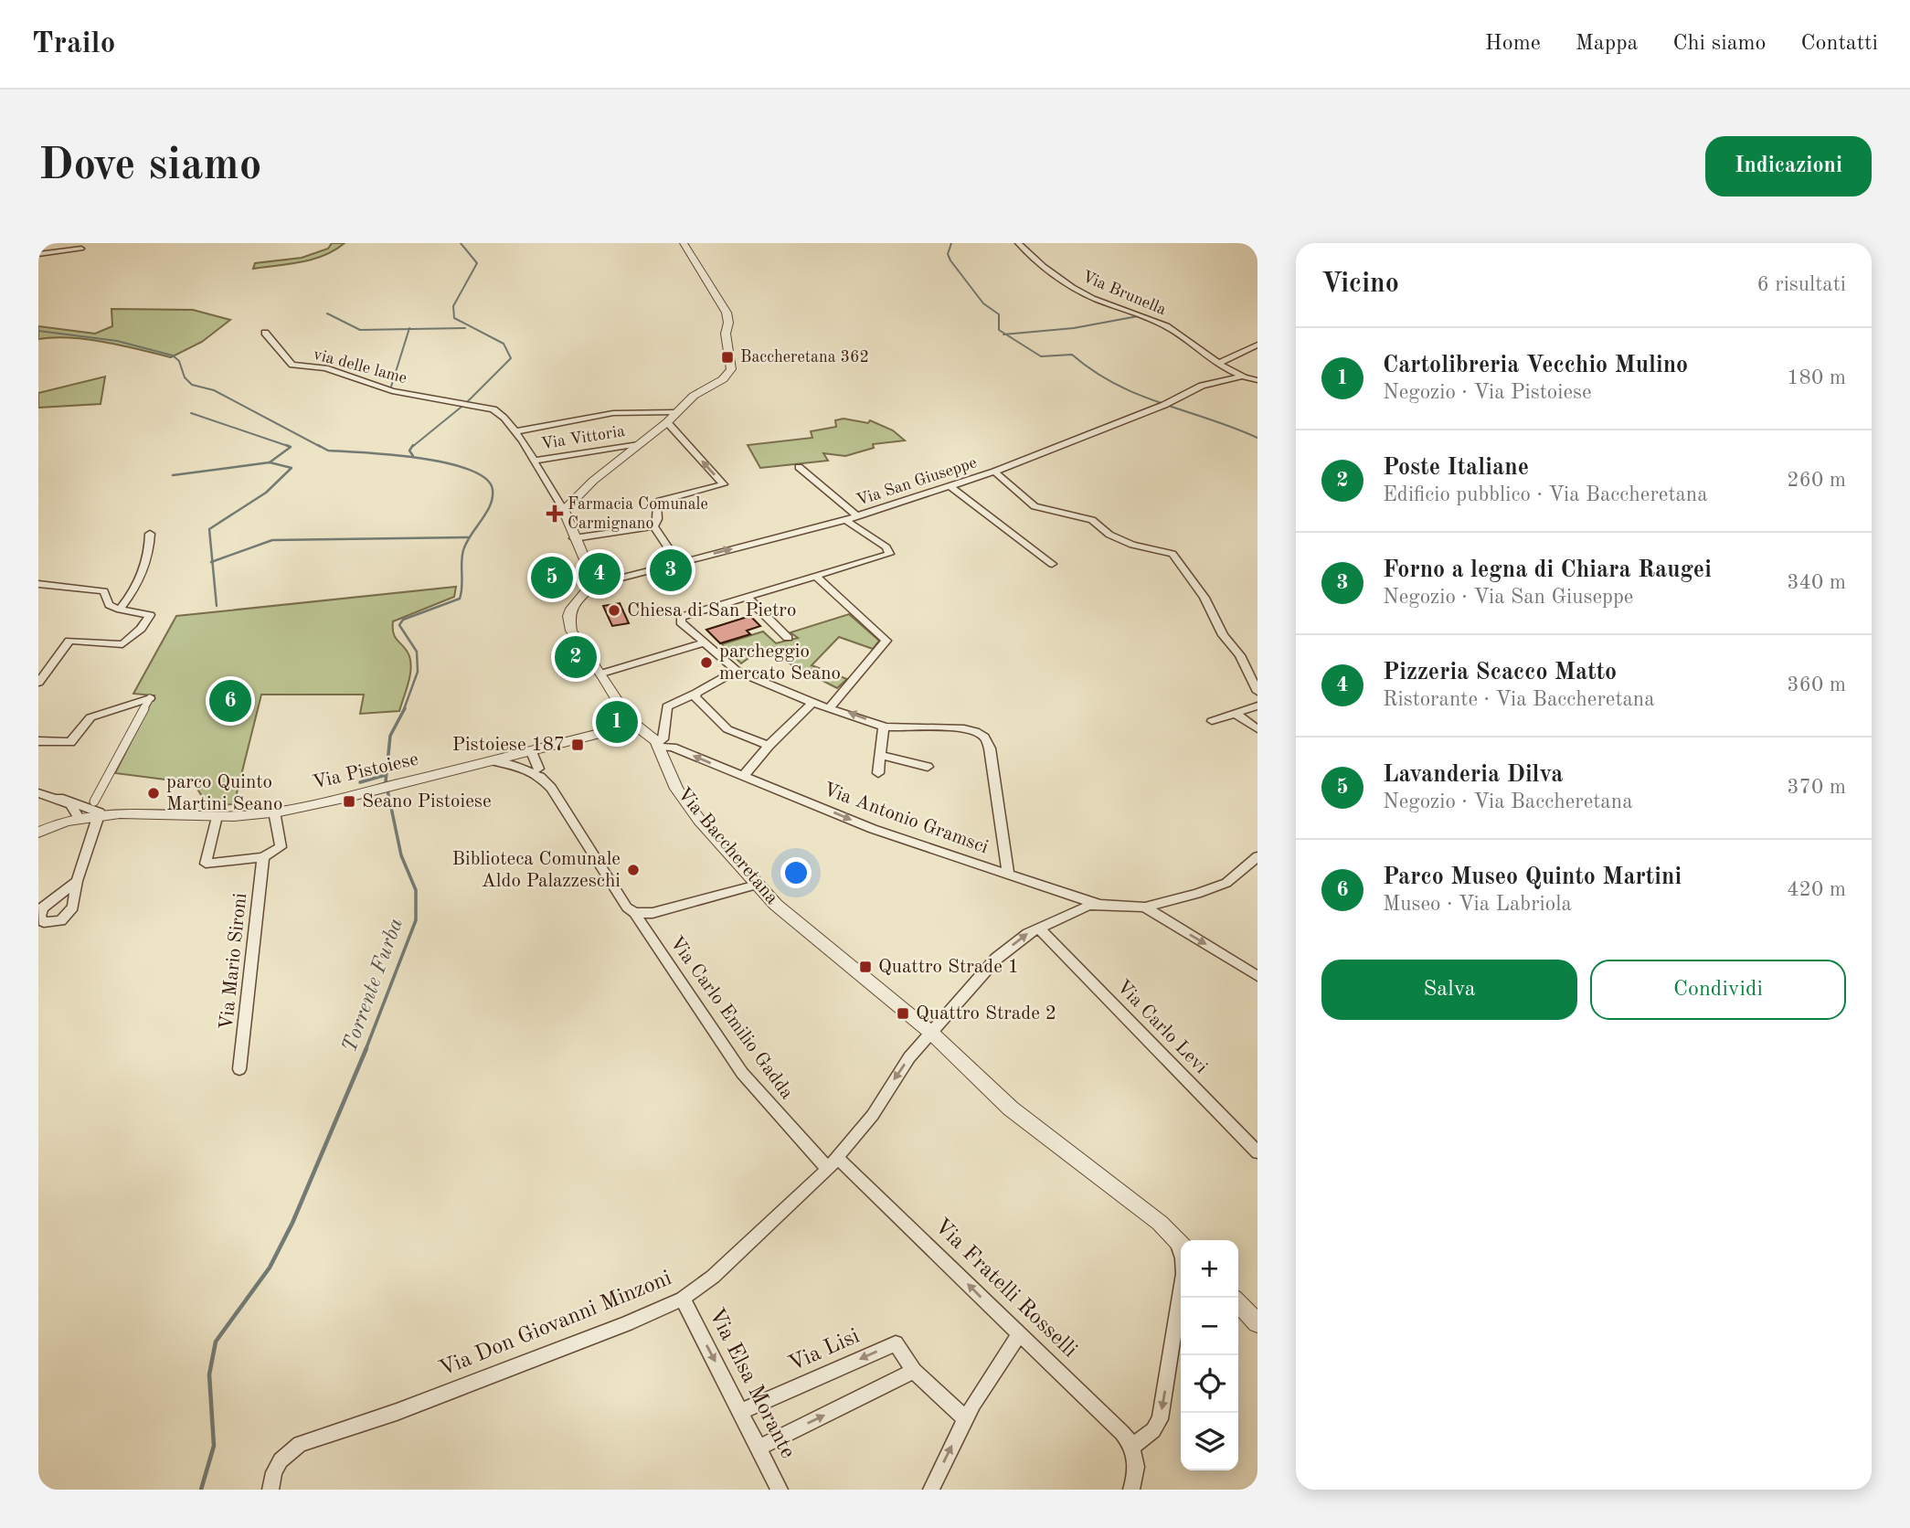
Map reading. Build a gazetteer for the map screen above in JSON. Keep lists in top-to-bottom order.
{
  "streets": {
    "street": [
      "Via Brunella",
      "via delle lame",
      "Via Vittoria",
      "Via San Giuseppe",
      "Via Pistoiese",
      "Via Antonio Gramsci",
      "Via Baccheretana",
      "Via Mario Sironi",
      "Via Carlo Emilio Gadda",
      "Via Carlo Levi",
      "Via Fratelli Rosselli",
      "Via Don Giovanni Minzoni",
      "Via Lisi",
      "Via Elsa Morante"
    ]
  },
  "crossings": [
    ["Via Brunella", "Via San Giuseppe"],
    ["Via San Giuseppe", "Via Baccheretana"],
    ["Via Pistoiese", "Via Baccheretana"],
    ["Via Pistoiese", "Via Mario Sironi"],
    ["Via Pistoiese", "Via Carlo Emilio Gadda"],
    ["Via Antonio Gramsci", "Via Baccheretana"],
    ["Via Antonio Gramsci", "Via Don Giovanni Minzoni"],
    ["Via Baccheretana", "Via Don Giovanni Minzoni"],
    ["Via Carlo Emilio Gadda", "Via Fratelli Rosselli"],
    ["Via Carlo Emilio Gadda", "Via Don Giovanni Minzoni"],
    ["Via Carlo Levi", "Via Don Giovanni Minzoni"],
    ["Via Fratelli Rosselli", "Via Don Giovanni Minzoni"],
    ["Via Don Giovanni Minzoni", "Via Elsa Morante"],
    ["Via Lisi", "Via Elsa Morante"]
  ],
  "one_way": ["Via Fratelli Rosselli", "Via Elsa Morante"],
  "water": ["Torrente Furba"],
  "places": {
    "transit": [
      "Baccheretana 362",
      "Pistoiese 187",
      "Seano Pistoiese",
      "Quattro Strade 1",
      "Quattro Strade 2"
    ],
    "health": ["Farmacia Comunale Carmignano"],
    "other": [
      "Chiesa di San Pietro",
      "parcheggio mercato Seano",
      "parco Quinto Martini Seano",
      "Biblioteca Comunale Aldo Palazzeschi"
    ]
  },
  "page": {
    "header": "Trailo",
    "nav": [
      "Home",
      "Mappa",
      "Chi siamo",
      "Contatti"
    ],
    "buttons": [
      "Indicazioni",
      ["Salva", "Condividi"]
    ],
    "title": "Dove siamo",
    "heading": ["Vicino", "6 risultati"],
    "list": [
      {
        "mark": "1",
        "name": "Cartolibreria Vecchio Mulino",
        "note": "Negozio · Via Pistoiese",
        "value": "180 m"
      },
      {
        "mark": "2",
        "name": "Poste Italiane",
        "note": "Edificio pubblico · Via Baccheretana",
        "value": "260 m"
      },
      {
        "mark": "3",
        "name": "Forno a legna di Chiara Raugei",
        "note": "Negozio · Via San Giuseppe",
        "value": "340 m"
      },
      {
        "mark": "4",
        "name": "Pizzeria Scacco Matto",
        "note": "Ristorante · Via Baccheretana",
        "value": "360 m"
      },
      {
        "mark": "5",
        "name": "Lavanderia Dilva",
        "note": "Negozio · Via Baccheretana",
        "value": "370 m"
      },
      {
        "mark": "6",
        "name": "Parco Museo Quinto Martini",
        "note": "Museo · Via Labriola",
        "value": "420 m"
      }
    ],
    "pins": [
      "3",
      "4",
      "5",
      "2",
      "6",
      "1"
    ],
    "map_buttons": ["+", "−"]
  }
}
